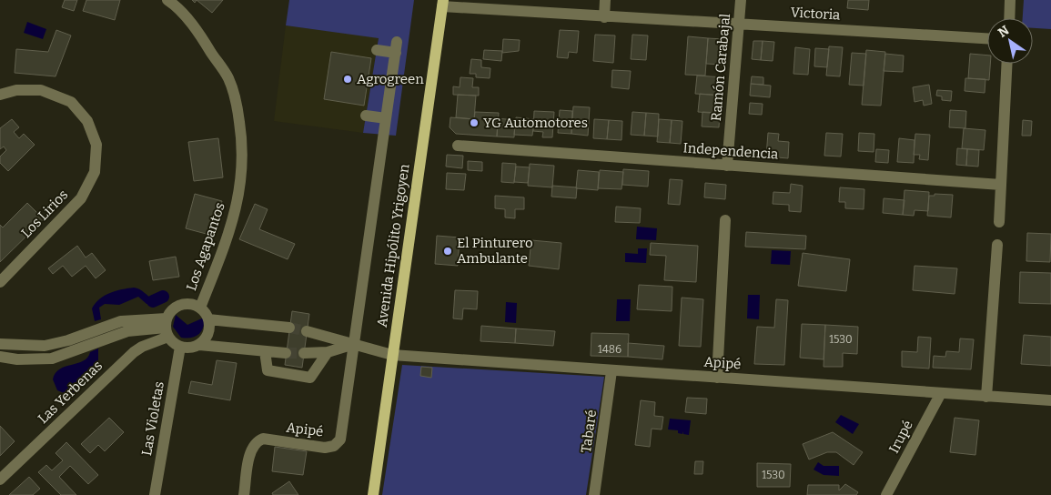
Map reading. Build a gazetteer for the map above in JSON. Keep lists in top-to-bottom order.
{
  "streets": {
    "main road": ["Avenida Hipólito Yrigoyen"],
    "street": [
      "Victoria",
      "Ramón Carabajal",
      "Independencia",
      "Los Lirios",
      "Los Agapantos",
      "Apipé",
      "Las Yerbenas",
      "Las Violetas",
      "Tabaré",
      "Irupé"
    ]
  },
  "crossings": [
    ["Victoria", "Ramón Carabajal"],
    ["Victoria", "Avenida Hipólito Yrigoyen"],
    ["Ramón Carabajal", "Independencia"],
    ["Avenida Hipólito Yrigoyen", "Apipé"],
    ["Los Agapantos", "Las Yerbenas"],
    ["Los Agapantos", "Las Violetas"],
    ["Apipé", "Tabaré"],
    ["Apipé", "Irupé"],
    ["Las Yerbenas", "Las Violetas"]
  ],
  "places": ["Agrogreen", "YG Automotores", "El Pinturero Ambulante"],
  "house_numbers": ["1530", "1486", "1530"],
  "north": "top left"
}
